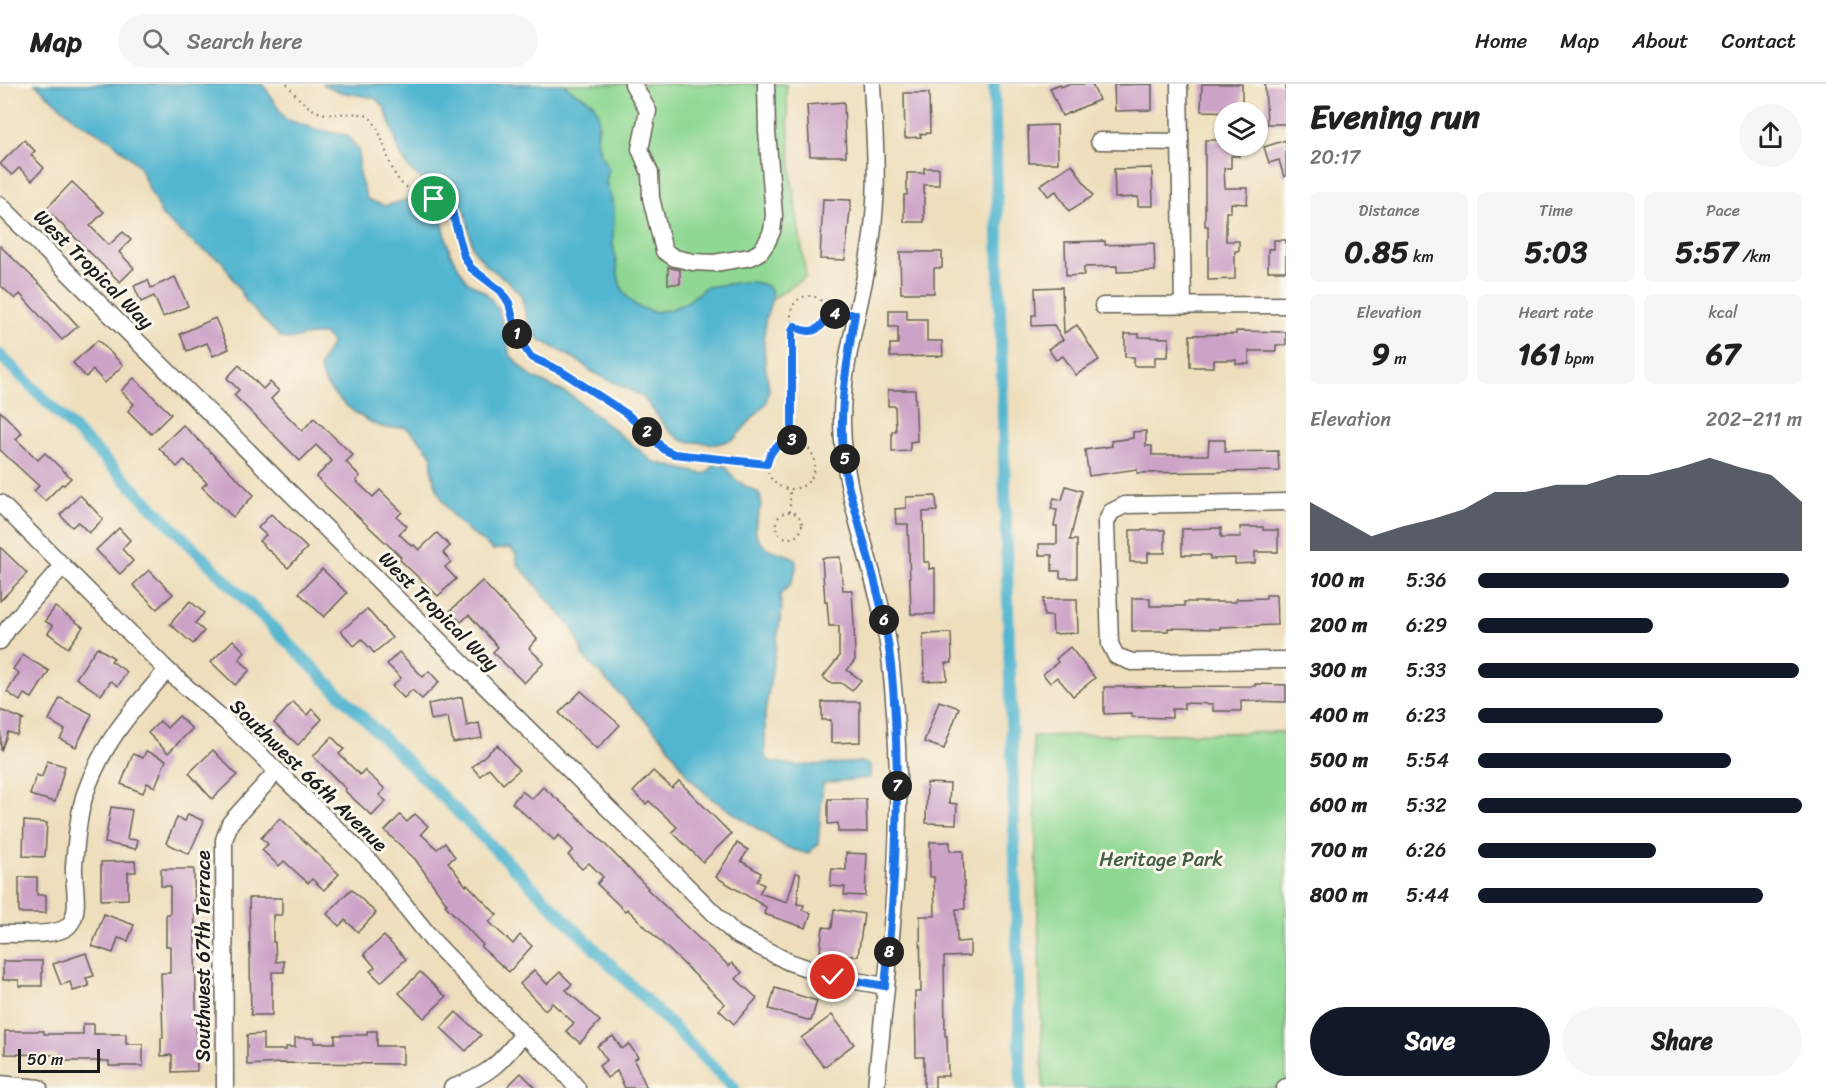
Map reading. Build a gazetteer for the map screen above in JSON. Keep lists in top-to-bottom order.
{
  "streets": {
    "street": ["West Tropical Way", "Southwest 66th Avenue", "Southwest 67th Terrace"]
  },
  "crossings": [
    ["Southwest 66th Avenue", "Southwest 67th Terrace"]
  ],
  "parks": ["Heritage Park"],
  "scale_bar": "50 m",
  "page": {
    "header": "Map",
    "search": "Search here",
    "nav": [
      "Home",
      "Map",
      "About",
      "Contact"
    ],
    "heading": ["Evening run", "20:17"],
    "stats": [
      ["Distance", "0.85 km"],
      ["Time", "5:03"],
      ["Pace", "5:57 /km"],
      ["Elevation", "9 m"],
      ["Heart rate", "161 bpm"],
      ["kcal", "67"]
    ],
    "pins": [
      "4",
      "1",
      "2",
      "3",
      "5",
      "6",
      "7",
      "8"
    ],
    "chart": ["Elevation", "202–211 m"],
    "list": [
      {
        "name": "100 m",
        "note": "5:36"
      },
      {
        "name": "200 m",
        "note": "6:29"
      },
      {
        "name": "300 m",
        "note": "5:33"
      },
      {
        "name": "400 m",
        "note": "6:23"
      },
      {
        "name": "500 m",
        "note": "5:54"
      },
      {
        "name": "600 m",
        "note": "5:32"
      },
      {
        "name": "700 m",
        "note": "6:26"
      },
      {
        "name": "800 m",
        "note": "5:44"
      }
    ],
    "buttons": ["Save", "Share"],
    "scale": "50 m"
  }
}
